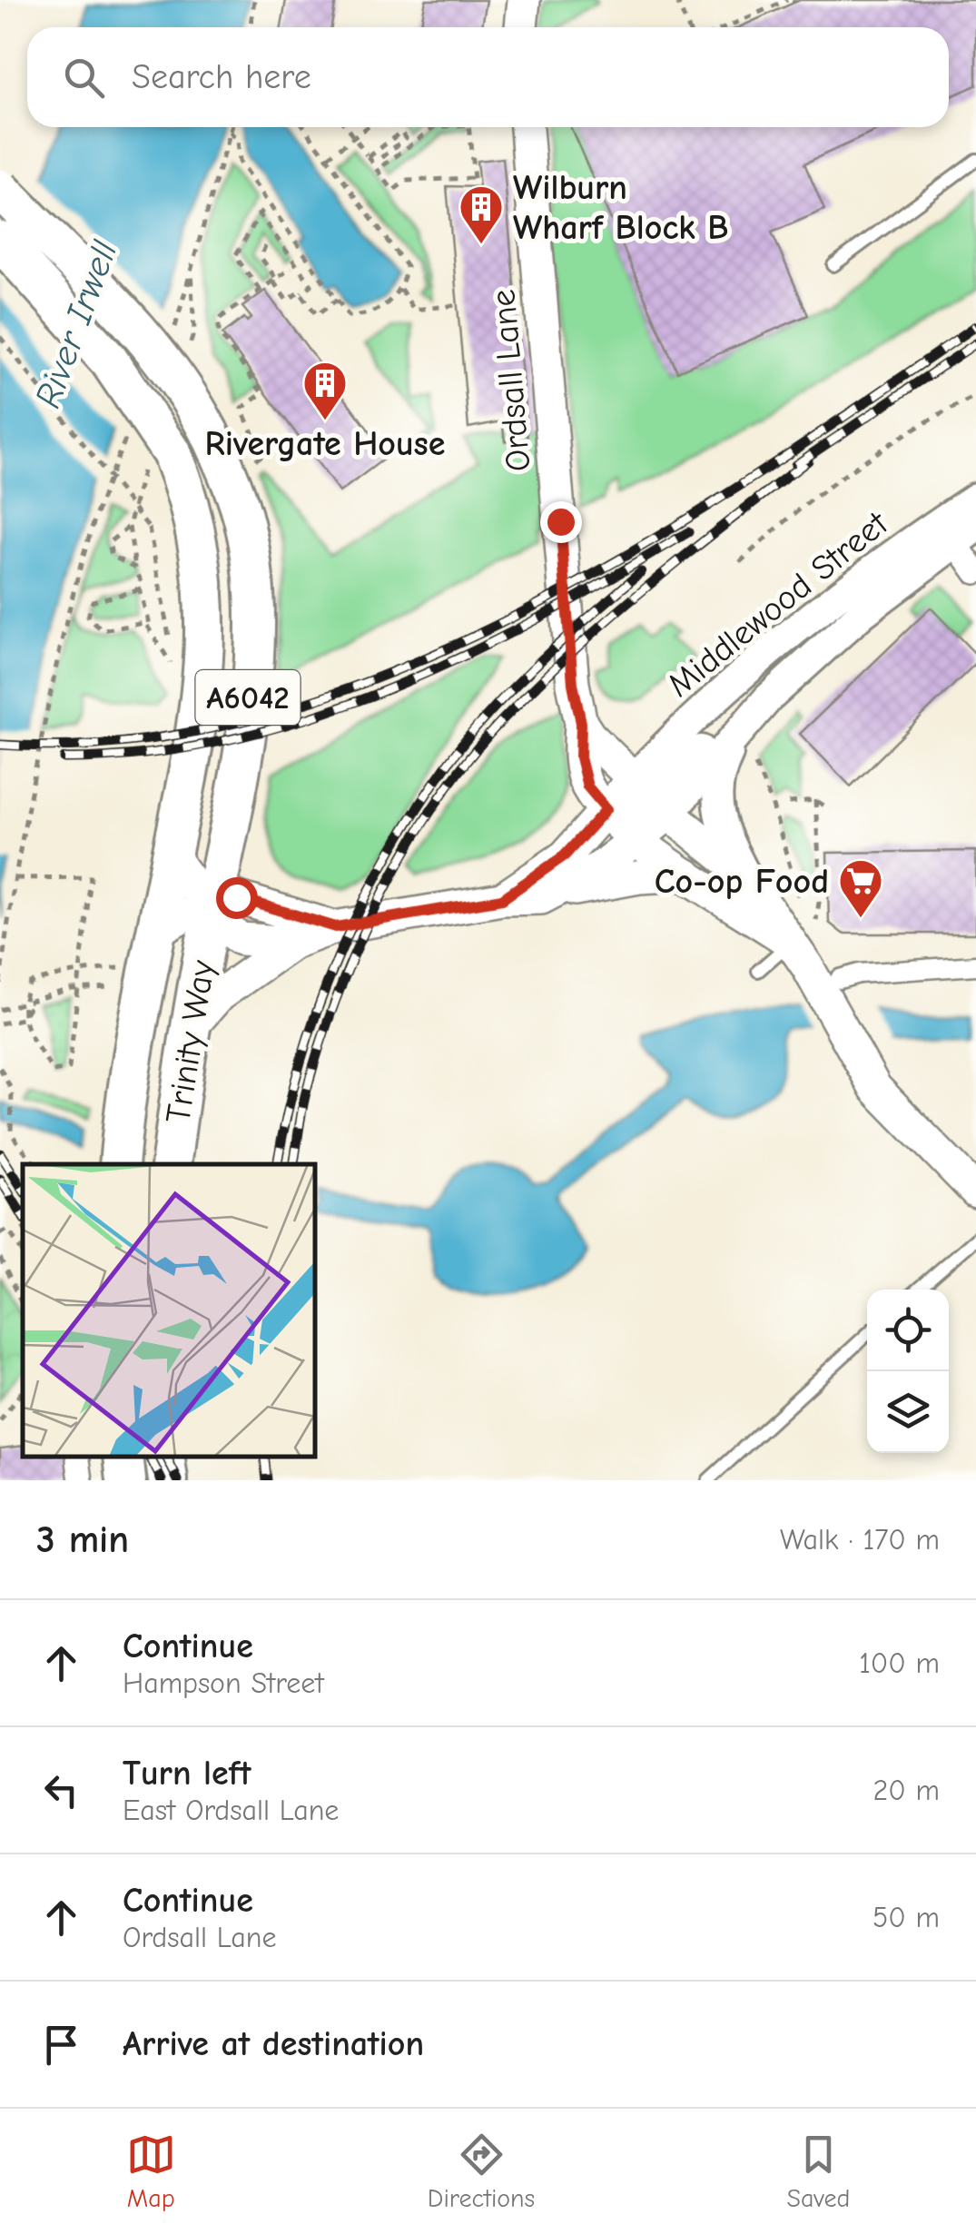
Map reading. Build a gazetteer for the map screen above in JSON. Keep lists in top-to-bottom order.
{
  "streets": {
    "highway": ["A6042", "Trinity Way"],
    "main road": ["Ordsall Lane"],
    "street": ["Middlewood Street"]
  },
  "crossings": [
    ["Ordsall Lane", "Middlewood Street"]
  ],
  "water": ["River Irwell"],
  "places": {
    "building": ["Wilburn Wharf Block B", "Rivergate House"],
    "supermarket": ["Co-op Food"]
  },
  "page": {
    "search": "Search here",
    "heading": ["3 min", "Walk · 170 m"],
    "list": [
      ["Continue", "Hampson Street", "100 m"],
      ["Turn left", "East Ordsall Lane", "20 m"],
      ["Continue", "Ordsall Lane", "50 m"],
      "Arrive at destination"
    ],
    "nav": ["Map", "Directions", "Saved"]
  }
}
